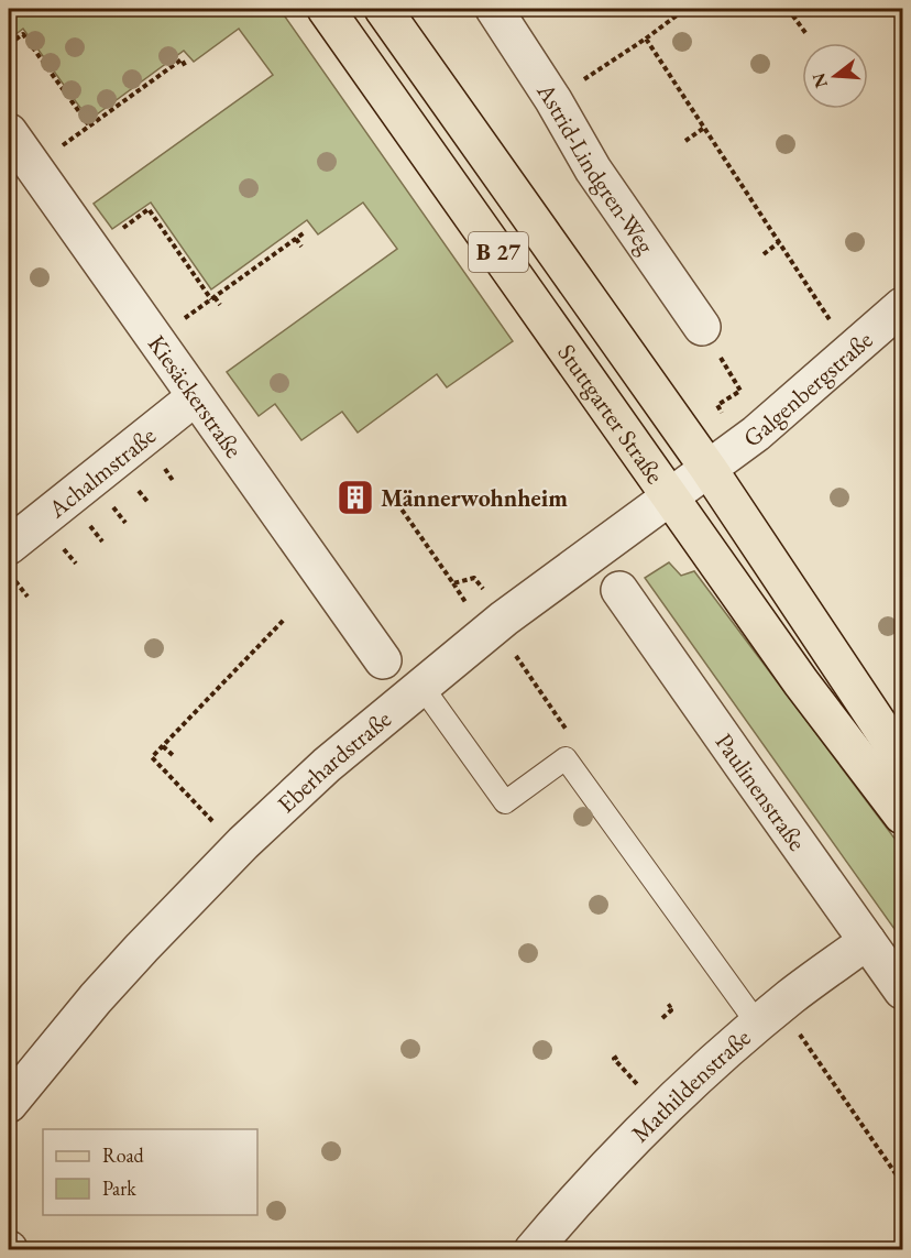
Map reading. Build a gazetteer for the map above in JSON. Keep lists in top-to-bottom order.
{
  "streets": {
    "main road": ["B 27", "Stuttgarter Straße"],
    "street": [
      "Astrid-Lindgren-Weg",
      "Galgenbergstraße",
      "Kiesäckerstraße",
      "Achalmstraße",
      "Eberhardstraße",
      "Paulinenstraße",
      "Mathildenstraße"
    ]
  },
  "crossings": [
    ["Galgenbergstraße", "Stuttgarter Straße"],
    ["Galgenbergstraße", "Eberhardstraße"],
    ["Kiesäckerstraße", "Achalmstraße"],
    ["Stuttgarter Straße", "Eberhardstraße"],
    ["Paulinenstraße", "Mathildenstraße"]
  ],
  "places": {
    "building": ["Männerwohnheim"]
  },
  "legend": ["Road", "Park"],
  "north": "left"
}
